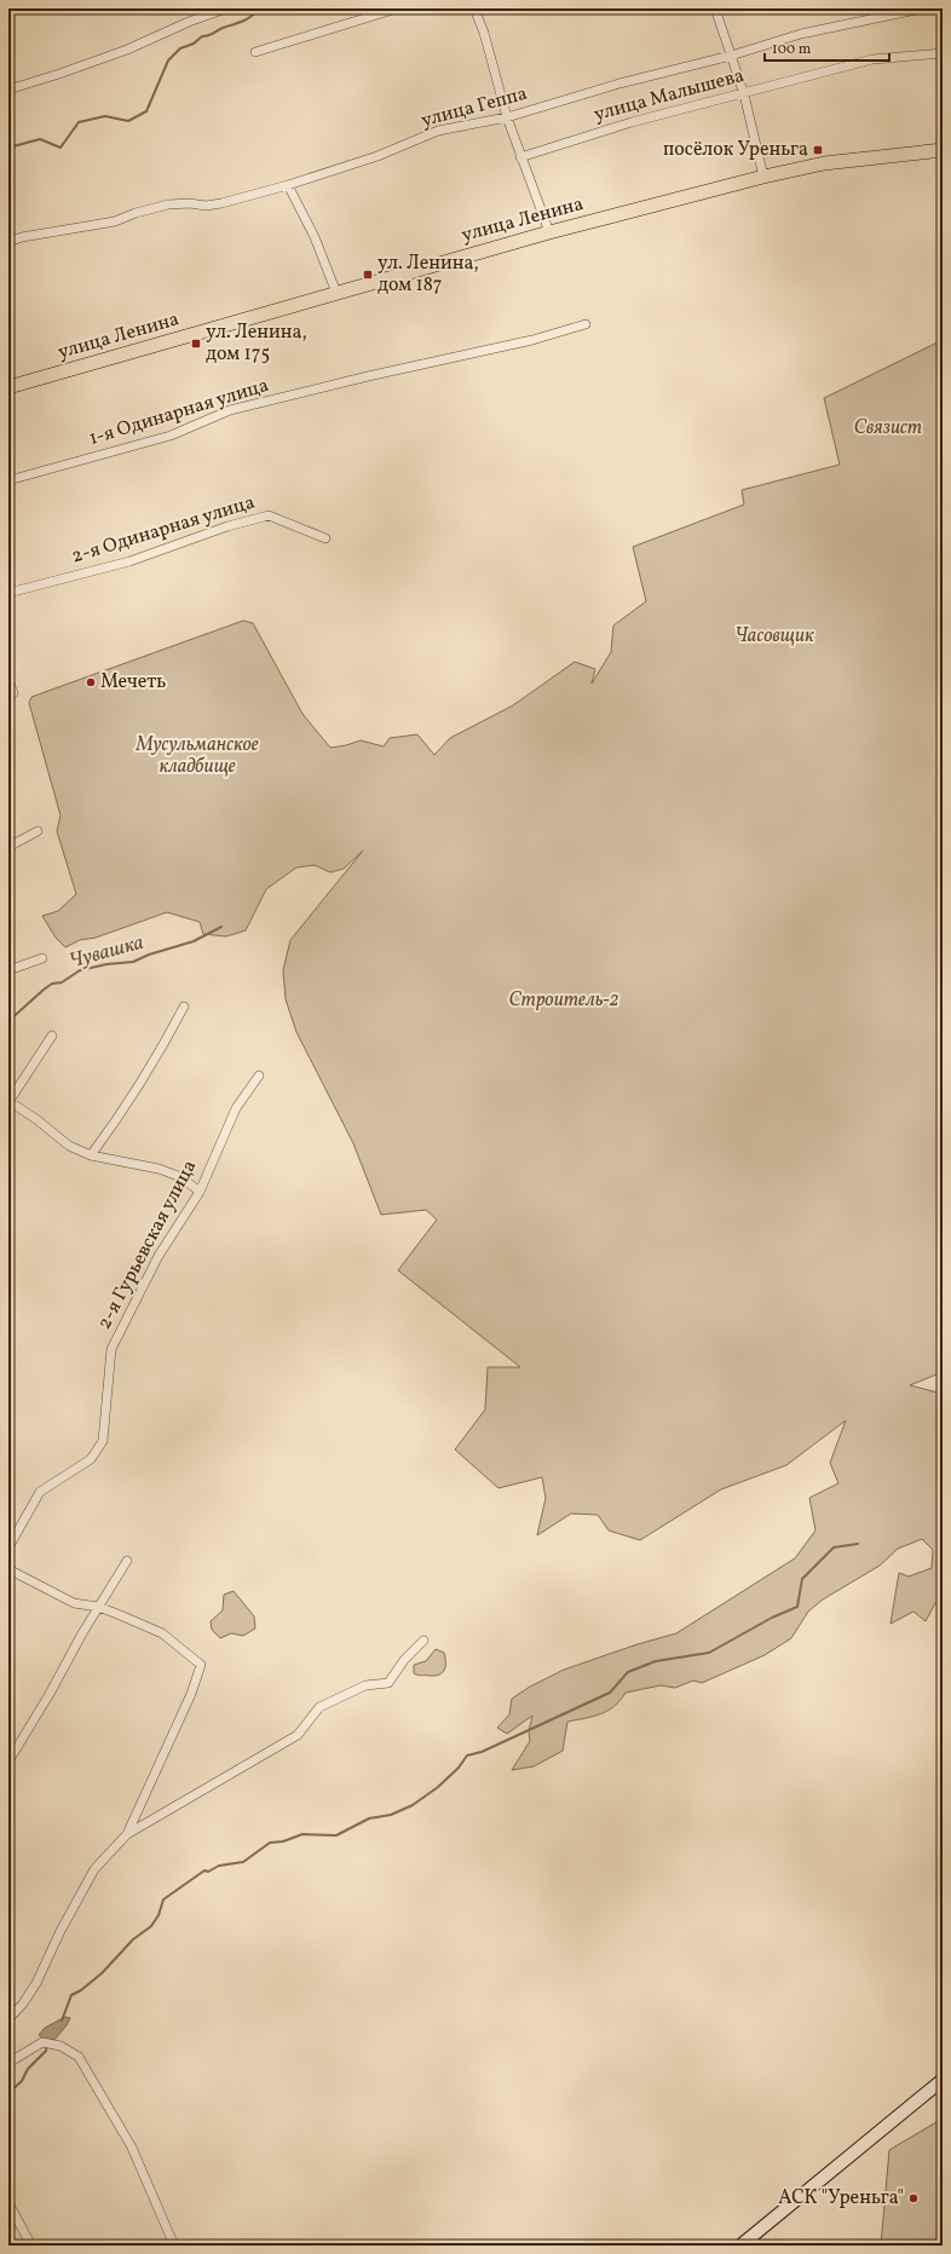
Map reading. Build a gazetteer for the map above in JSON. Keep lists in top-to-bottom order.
{
  "streets": {
    "main road": ["улица Ленина"],
    "street": [
      "улица Малышева",
      "улица Геппа",
      "1-я Одинарная улица",
      "2-я Одинарная улица",
      "2-я Гурьевская улица"
    ]
  },
  "water": ["Чувашка"],
  "parks": [
    "Связист",
    "Часовщик",
    "Мусульманское кладбище",
    "Строитель-2"
  ],
  "places": {
    "transit": ["посёлок Уреньга", "ул. Ленина, дом 187", "ул. Ленина, дом 175"],
    "other": ["Мечеть", "АСК \"Уреньга\""]
  },
  "scale_bar": "100 m"
}
